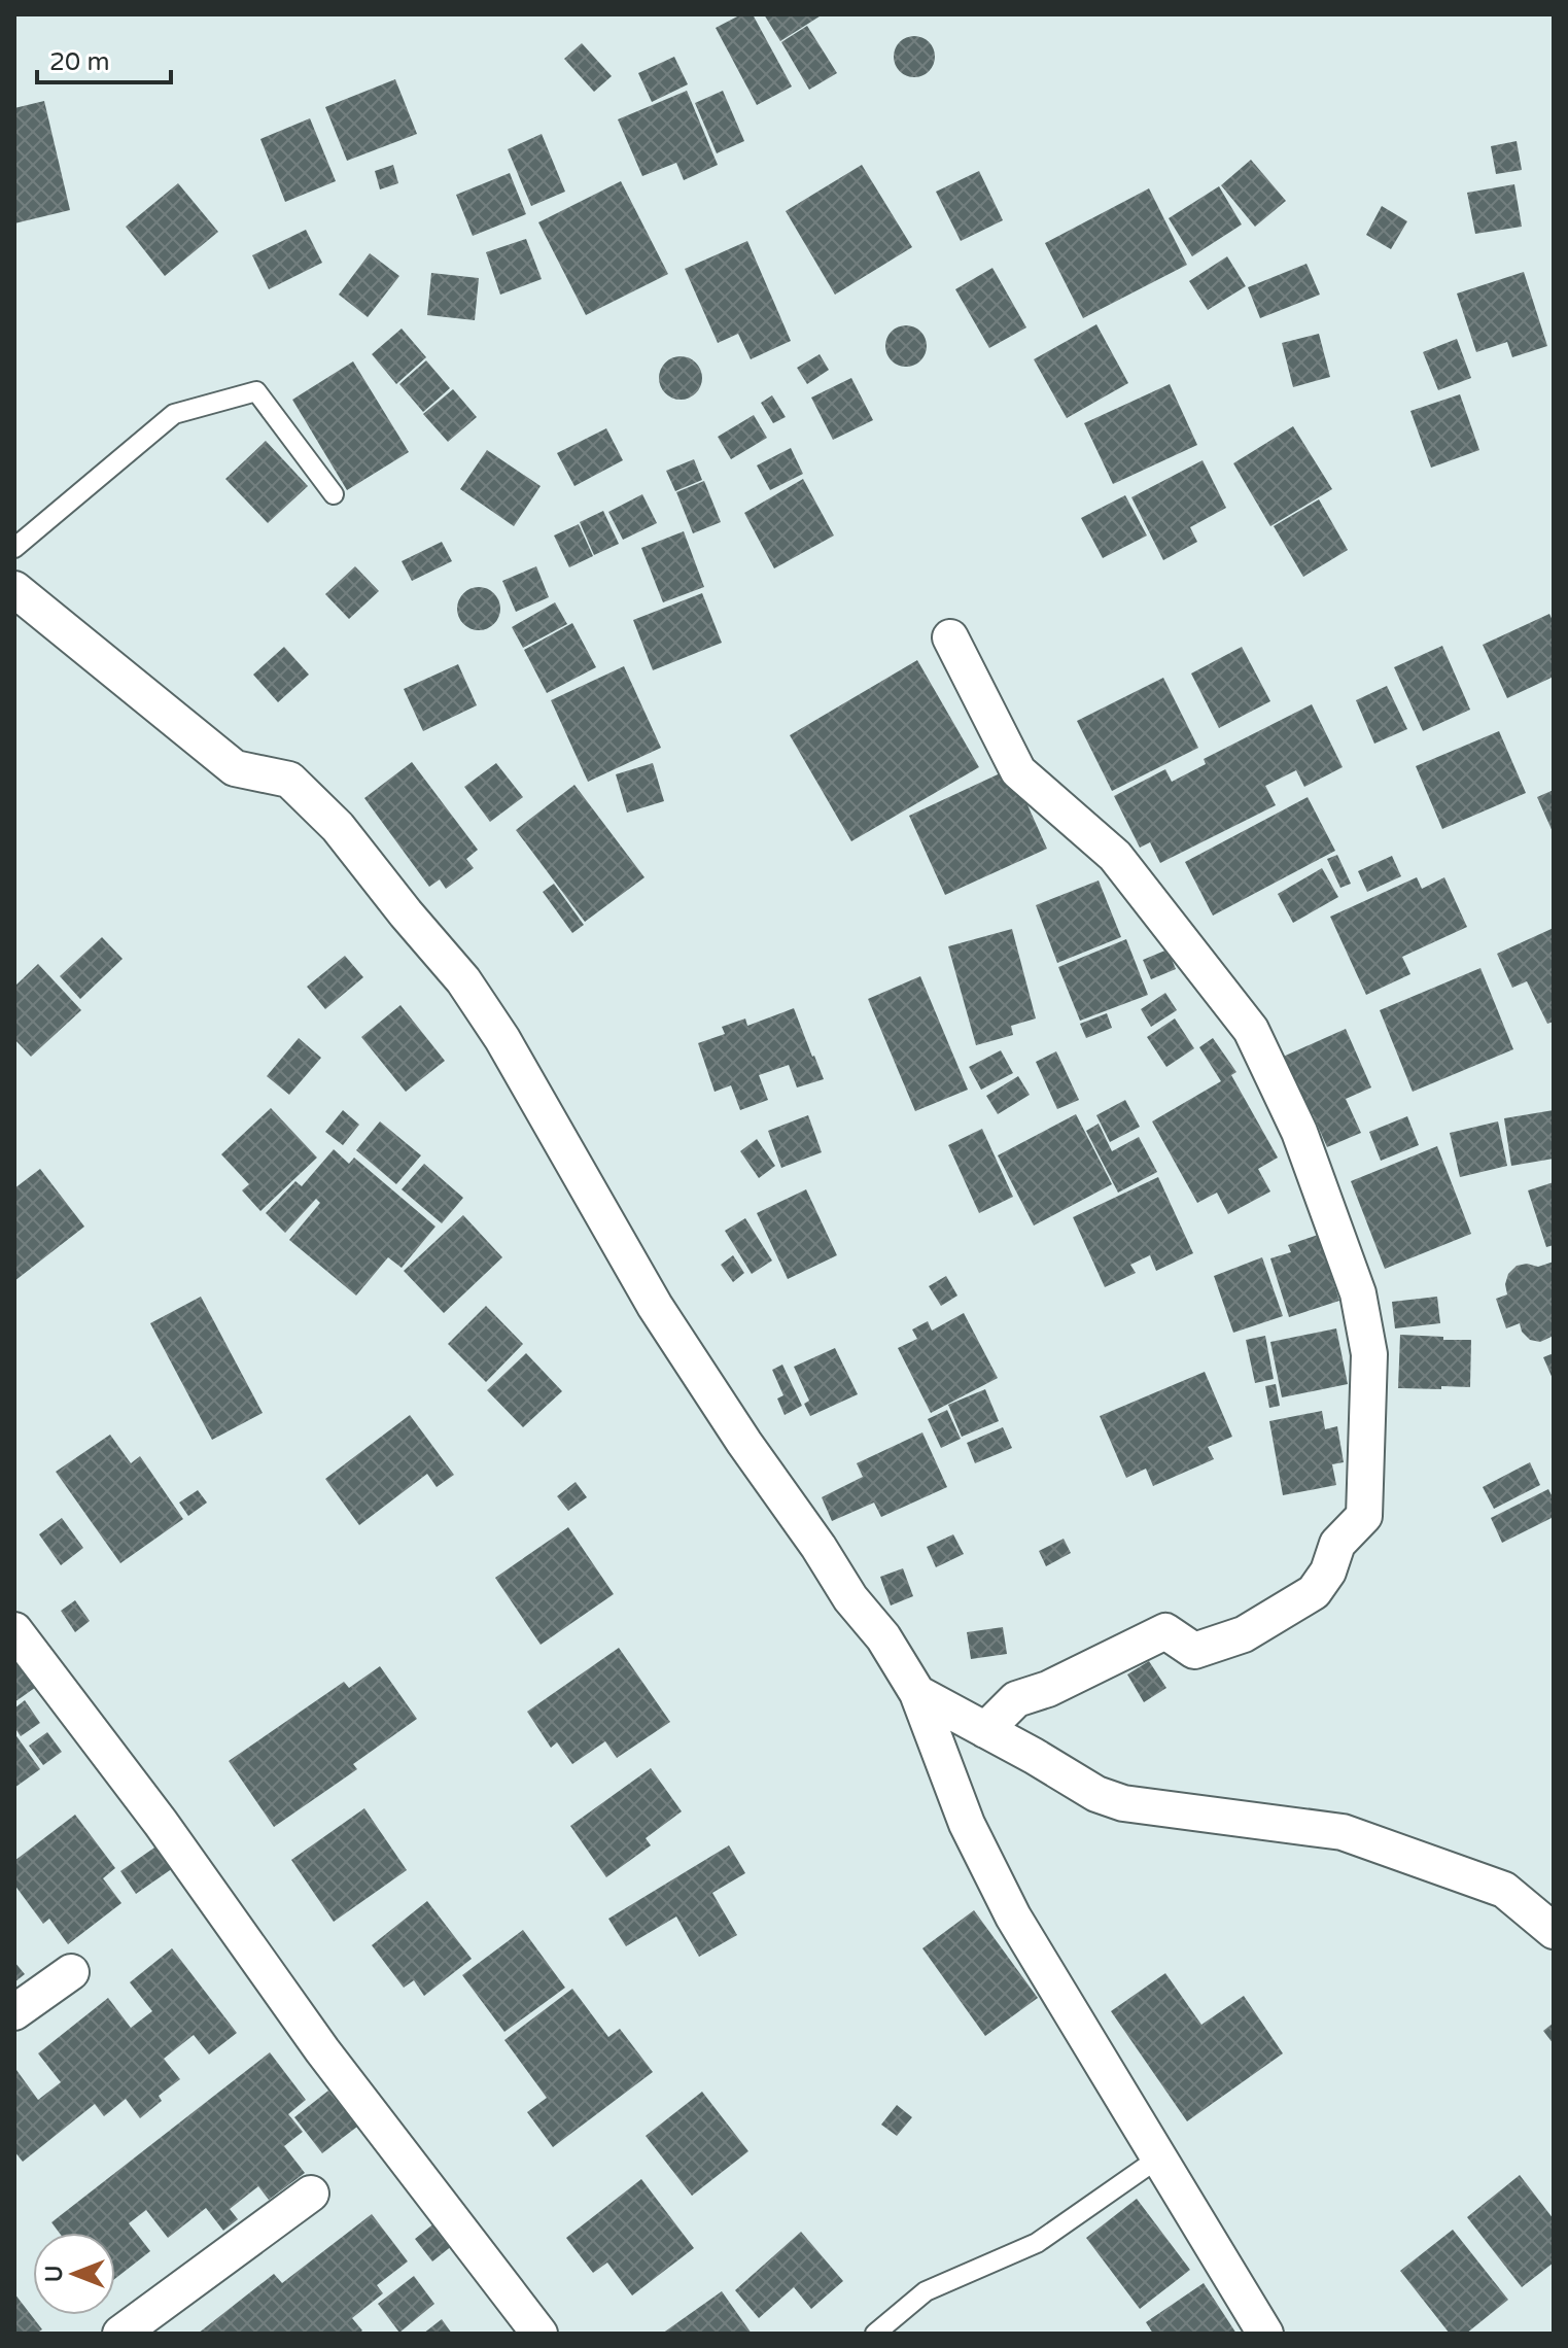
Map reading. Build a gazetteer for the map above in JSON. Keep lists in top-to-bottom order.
{
  "scale_bar": "20 m",
  "north": "left"
}
